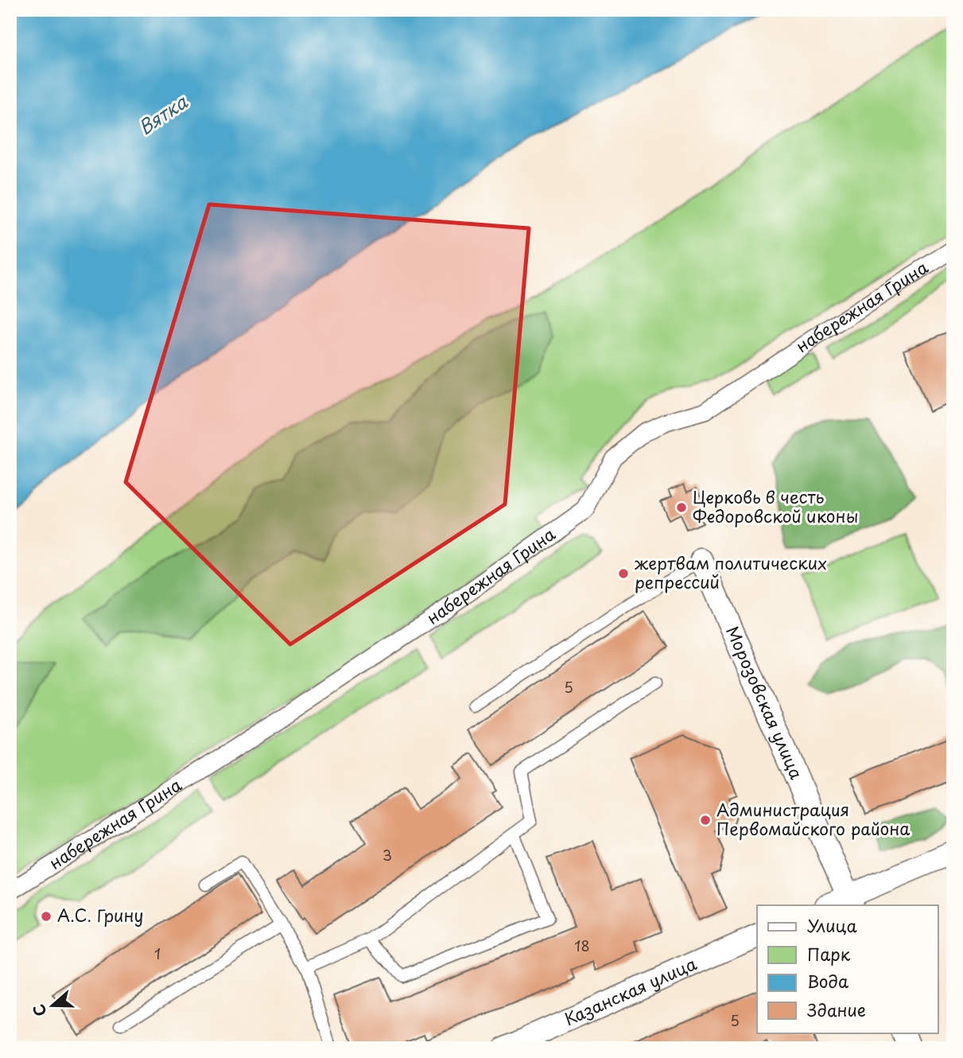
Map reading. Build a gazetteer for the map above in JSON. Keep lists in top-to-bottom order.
{
  "streets": {
    "street": ["набережная Грина", "Морозовская улица", "Казанская улица"]
  },
  "water": ["Вятка"],
  "places": [
    "Церковь в честь Федоровской иконы",
    "жертвам политических репрессий",
    "Администрация Первомайского района",
    "А.С. Грину"
  ],
  "house_numbers": [
    "5",
    "3",
    "18",
    "1",
    "5"
  ],
  "legend": [
    "Улица",
    "Парк",
    "Вода",
    "Здание"
  ],
  "north": "left"
}
